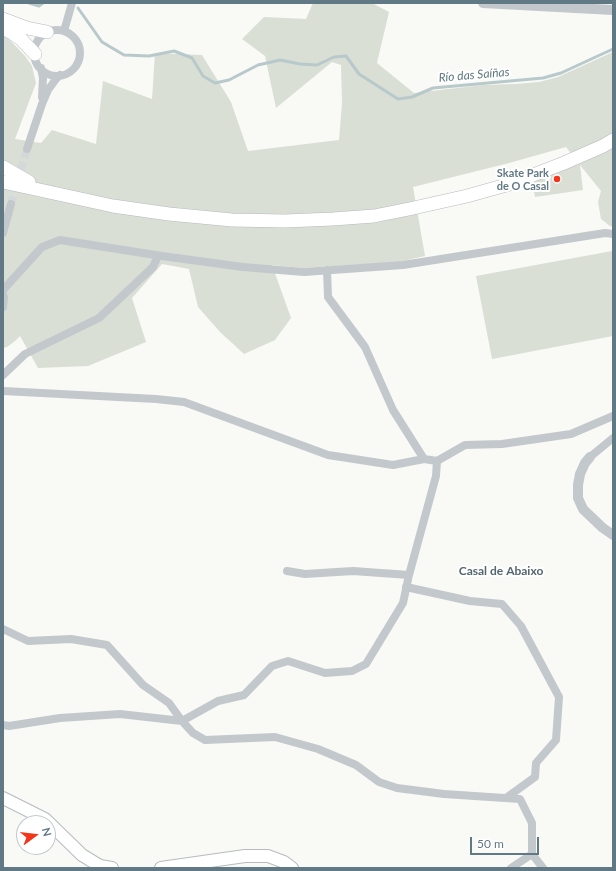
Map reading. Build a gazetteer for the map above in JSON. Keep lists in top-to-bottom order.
{
  "districts": ["Casal de Abaixo"],
  "water": ["Río das Saíñas"],
  "places": ["Skate Park de O Casal"],
  "scale_bar": "50 m",
  "north": "right"
}
